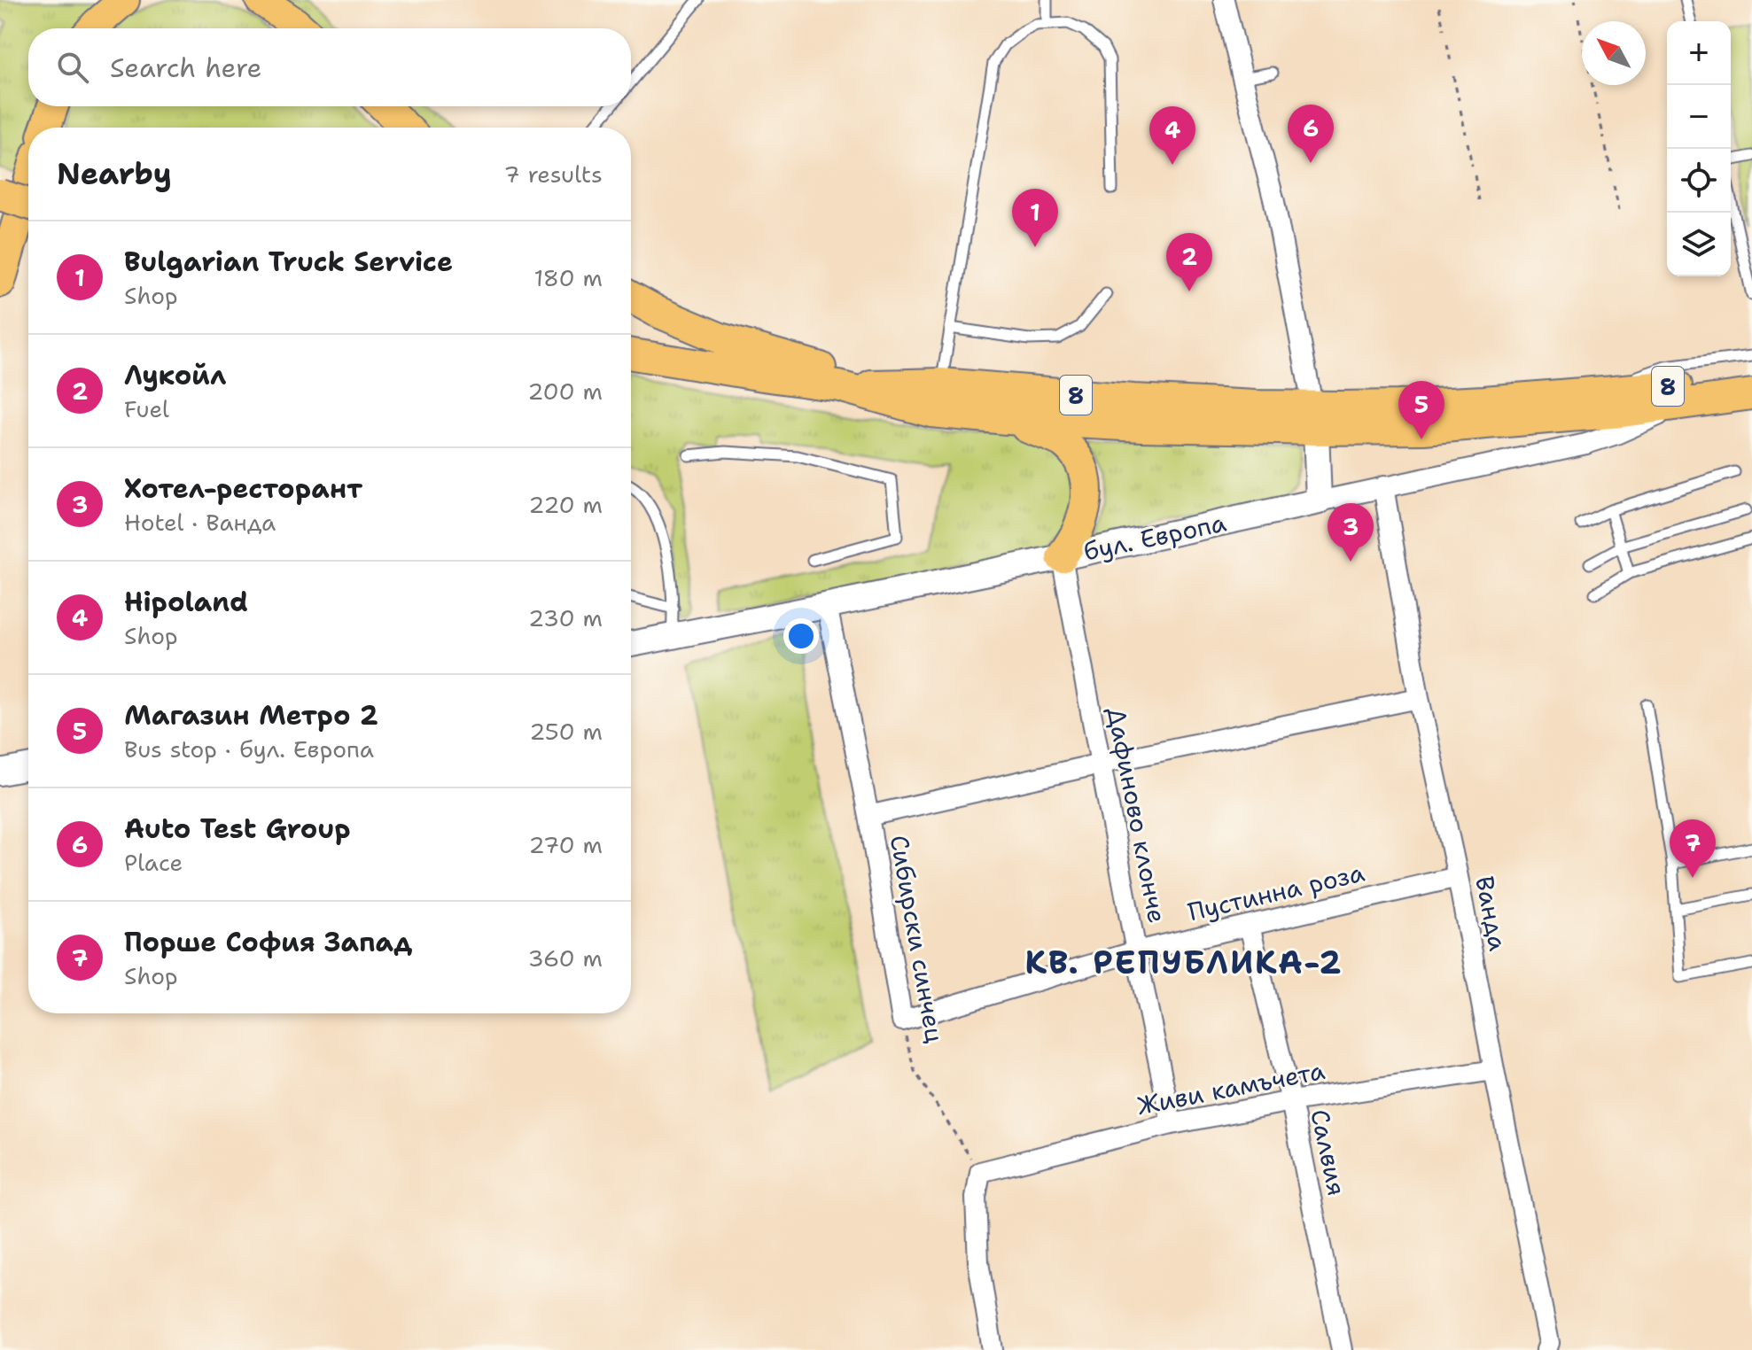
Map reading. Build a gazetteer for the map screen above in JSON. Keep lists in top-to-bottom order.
{
  "streets": {
    "main road": ["8"],
    "street": [
      "бул. Европа",
      "Дафиново клонче",
      "Пустинна роза",
      "Ванда",
      "Сибирски синчец",
      "Живи камъчета",
      "Салвия"
    ]
  },
  "crossings": [
    ["8", "бул. Европа"],
    ["бул. Европа", "Дафиново клонче"],
    ["бул. Европа", "Ванда"],
    ["бул. Европа", "Сибирски синчец"],
    ["Дафиново клонче", "Пустинна роза"],
    ["Дафиново клонче", "Живи камъчета"],
    ["Пустинна роза", "Ванда"],
    ["Пустинна роза", "Сибирски синчец"],
    ["Пустинна роза", "Салвия"],
    ["Ванда", "Живи камъчета"],
    ["Сибирски синчец", "Живи камъчета"],
    ["Живи камъчета", "Салвия"]
  ],
  "districts": ["КВ. РЕПУБЛИКА-2"],
  "north": "top left",
  "page": {
    "map_buttons": ["+", "−"],
    "search": "Search here",
    "pins": [
      "6",
      "4",
      "1",
      "2",
      "5",
      "3",
      "7"
    ],
    "heading": ["Nearby", "7 results"],
    "list": [
      {
        "mark": "1",
        "name": "Bulgarian Truck Service",
        "note": "Shop",
        "value": "180 m"
      },
      {
        "mark": "2",
        "name": "Лукойл",
        "note": "Fuel",
        "value": "200 m"
      },
      {
        "mark": "3",
        "name": "Хотел-ресторант",
        "note": "Hotel · Ванда",
        "value": "220 m"
      },
      {
        "mark": "4",
        "name": "Hipoland",
        "note": "Shop",
        "value": "230 m"
      },
      {
        "mark": "5",
        "name": "Магазин Метро 2",
        "note": "Bus stop · бул. Европа",
        "value": "250 m"
      },
      {
        "mark": "6",
        "name": "Auto Test Group",
        "note": "Place",
        "value": "270 m"
      },
      {
        "mark": "7",
        "name": "Порше София Запад",
        "note": "Shop",
        "value": "360 m"
      }
    ]
  }
}
